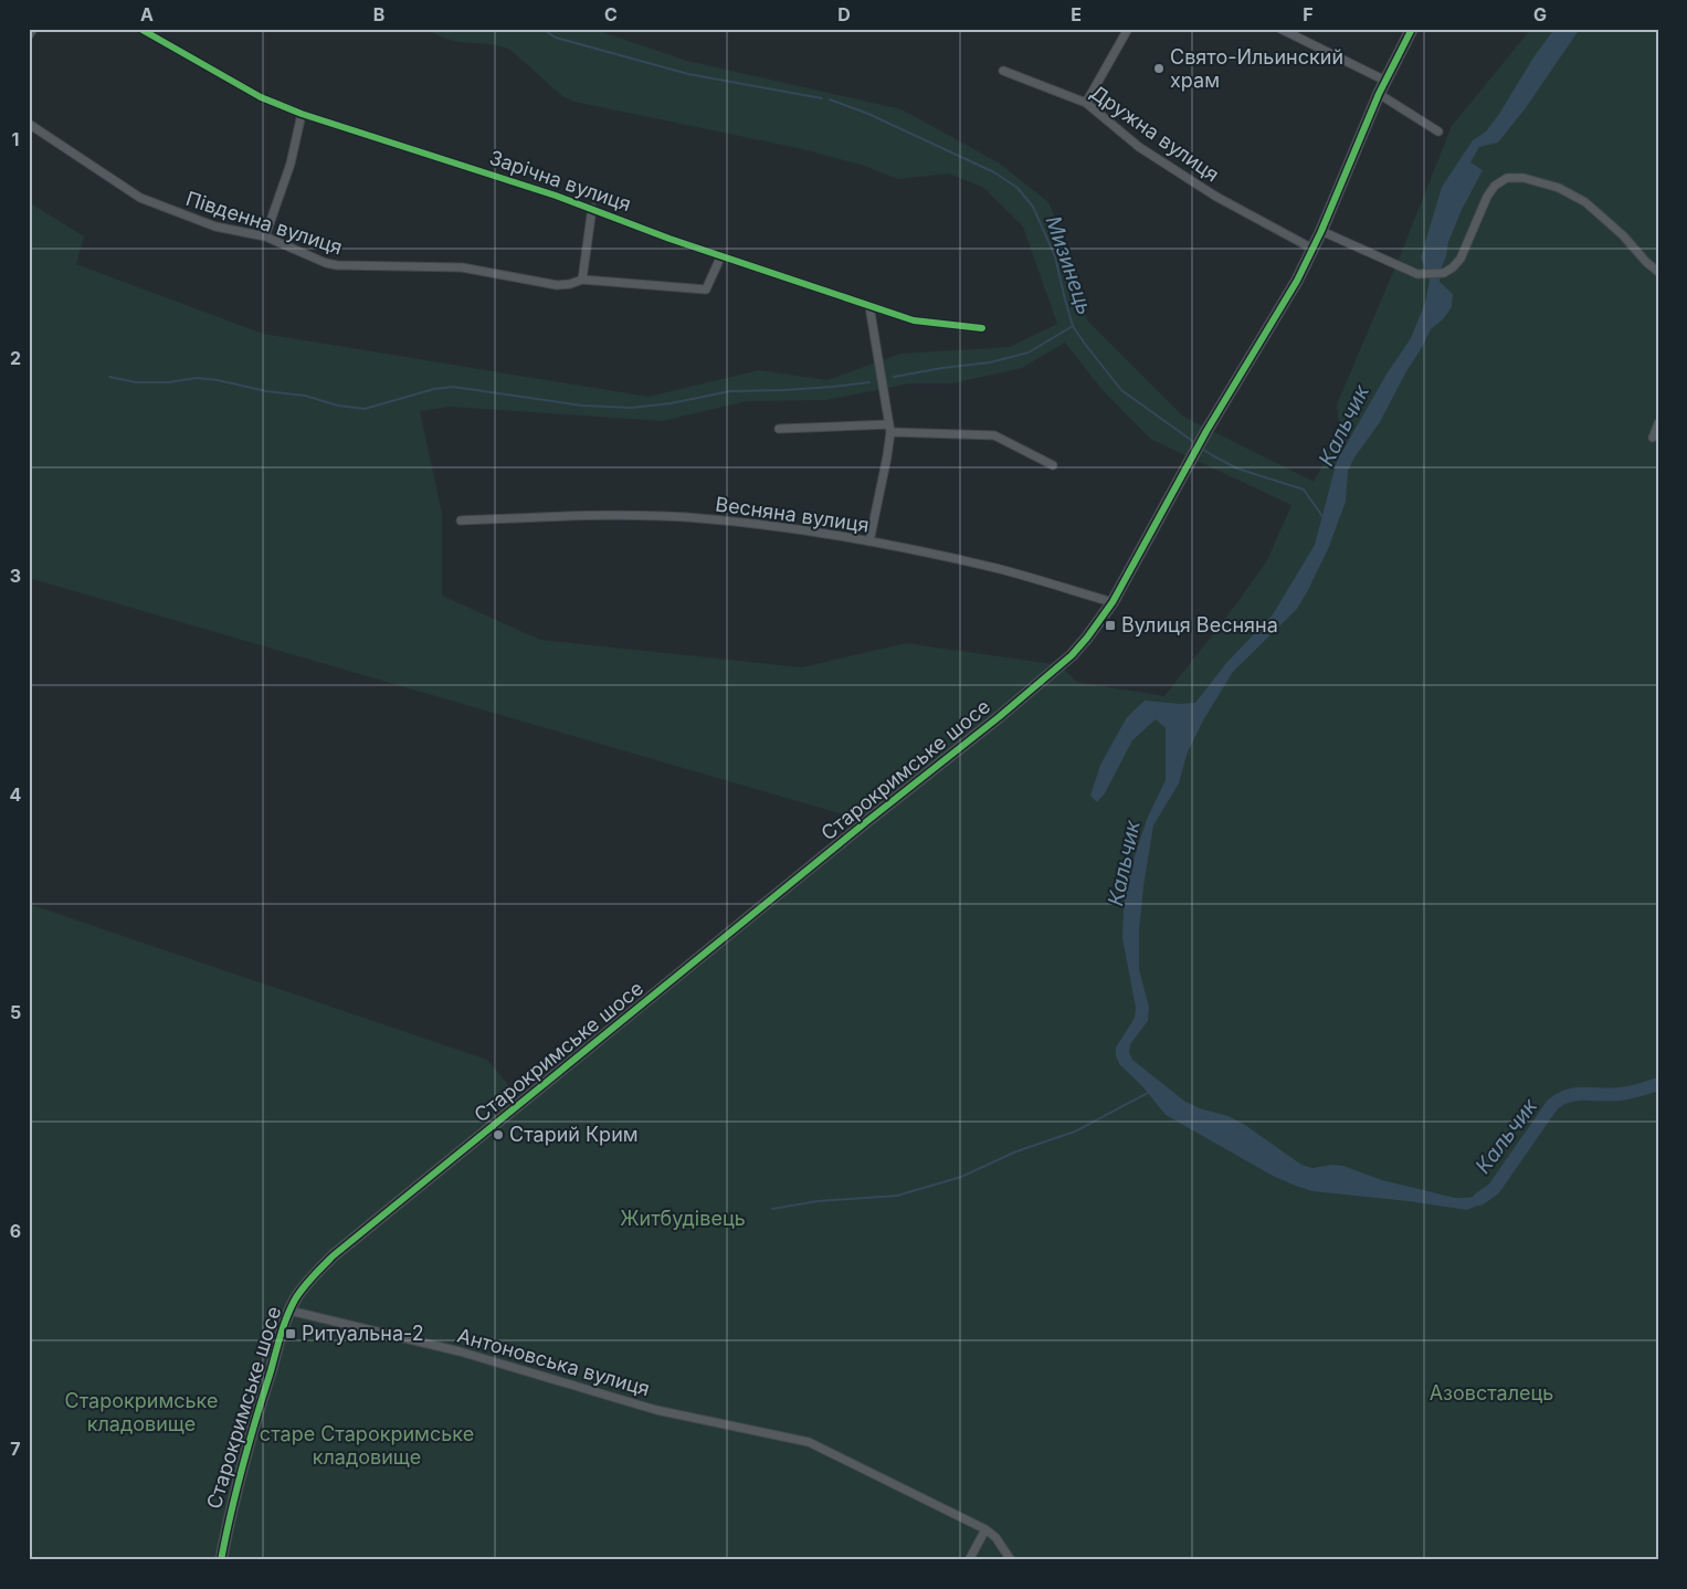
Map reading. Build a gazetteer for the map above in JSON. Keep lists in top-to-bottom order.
{
  "streets": {
    "street": [
      "Дружна вулиця",
      "Зарічна вулиця",
      "Південна вулиця",
      "Весняна вулиця",
      "Старокримське шосе",
      "Антоновська вулиця"
    ]
  },
  "crossings": [
    ["Дружна вулиця", "Старокримське шосе"],
    ["Зарічна вулиця", "Південна вулиця"],
    ["Весняна вулиця", "Старокримське шосе"],
    ["Старокримське шосе", "Антоновська вулиця"]
  ],
  "water": ["Мизинець", "Кальчик"],
  "parks": [
    "Житбудівець",
    "Азовсталець",
    "Старокримське кладовище",
    "старе Старокримське кладовище"
  ],
  "places": {
    "other": ["Свято-Ильинский храм", "Старий Крим"],
    "transit": ["Вулиця Весняна", "Ритуальна-2"]
  },
  "grid": {
    "columns": [
      "A",
      "B",
      "C",
      "D",
      "E",
      "F",
      "G"
    ],
    "rows": [
      "1",
      "2",
      "3",
      "4",
      "5",
      "6",
      "7"
    ]
  }
}
